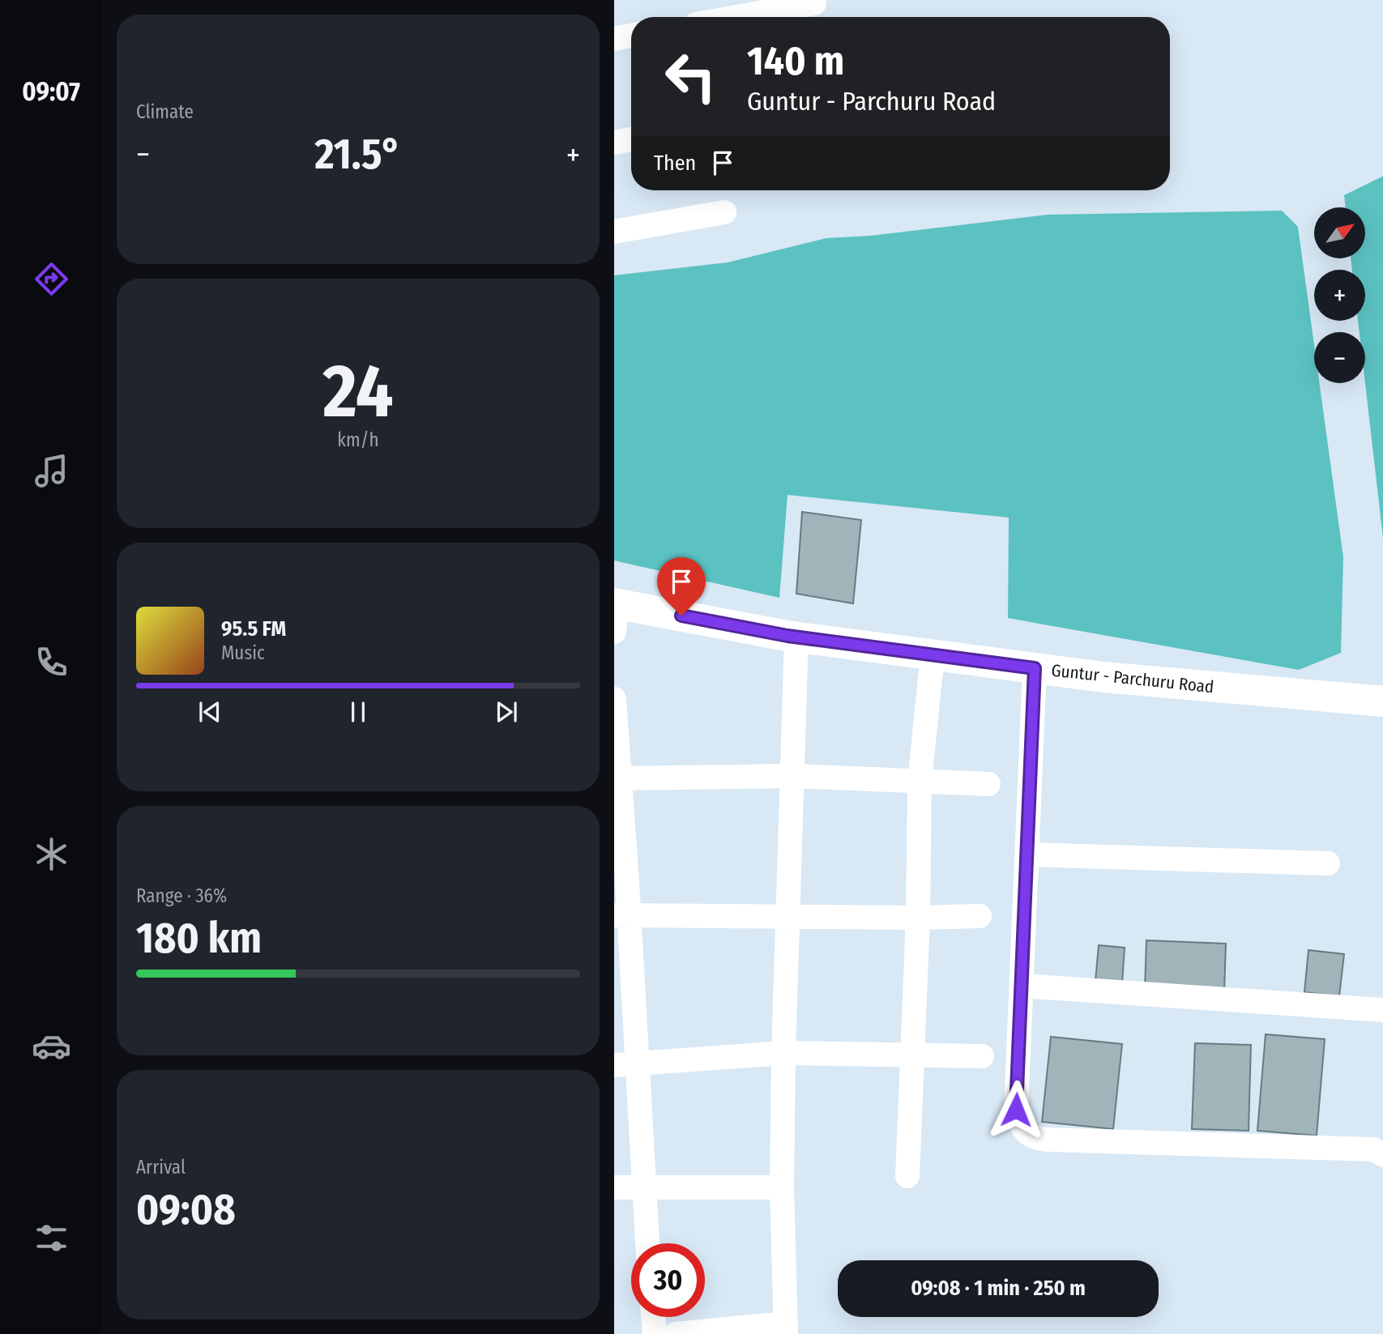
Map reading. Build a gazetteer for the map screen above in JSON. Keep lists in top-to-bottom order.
{
  "streets": {
    "main road": ["Guntur - Parchuru Road"]
  },
  "north": "top right",
  "page": {
    "tabs": "09:07",
    "tile": [
      "Climate",
      ["24", "km/h"],
      ["Range · 36%", "180 km"],
      ["Arrival", "09:08"]
    ],
    "turn": ["140 m", "Guntur - Parchuru Road"],
    "heat": ["−", "21.5°", "+"],
    "then": "Then",
    "map_buttons": ["+", "−"],
    "song": ["95.5 FM", "Music"],
    "limit": "30",
    "trip": "09:08 · 1 min · 250 m"
  }
}
